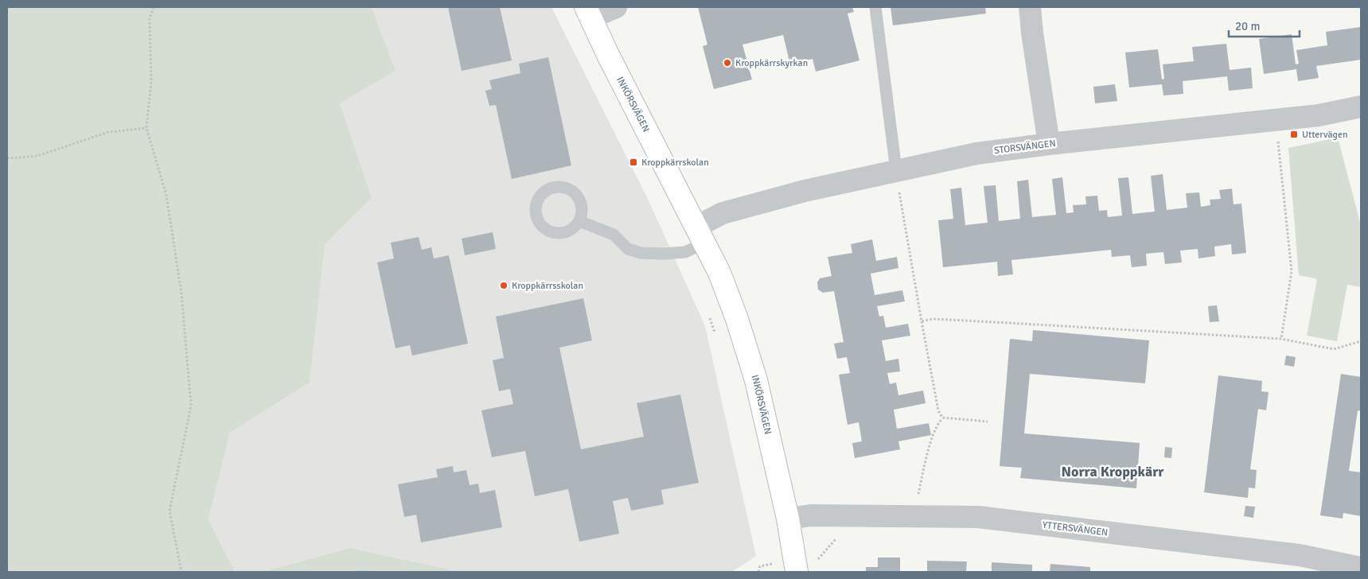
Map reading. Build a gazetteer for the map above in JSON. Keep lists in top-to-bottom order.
{
  "streets": {
    "street": ["INKÖRSVÄGEN", "STORSVÄNGEN", "YTTERSVÄNGEN"]
  },
  "crossings": [
    ["INKÖRSVÄGEN", "STORSVÄNGEN"],
    ["INKÖRSVÄGEN", "YTTERSVÄNGEN"]
  ],
  "districts": ["Norra Kroppkärr"],
  "places": {
    "other": ["Kroppkärrskyrkan", "Kroppkärrsskolan"],
    "transit": ["Uttervägen", "Kroppkärrskolan"]
  },
  "scale_bar": "20 m"
}
